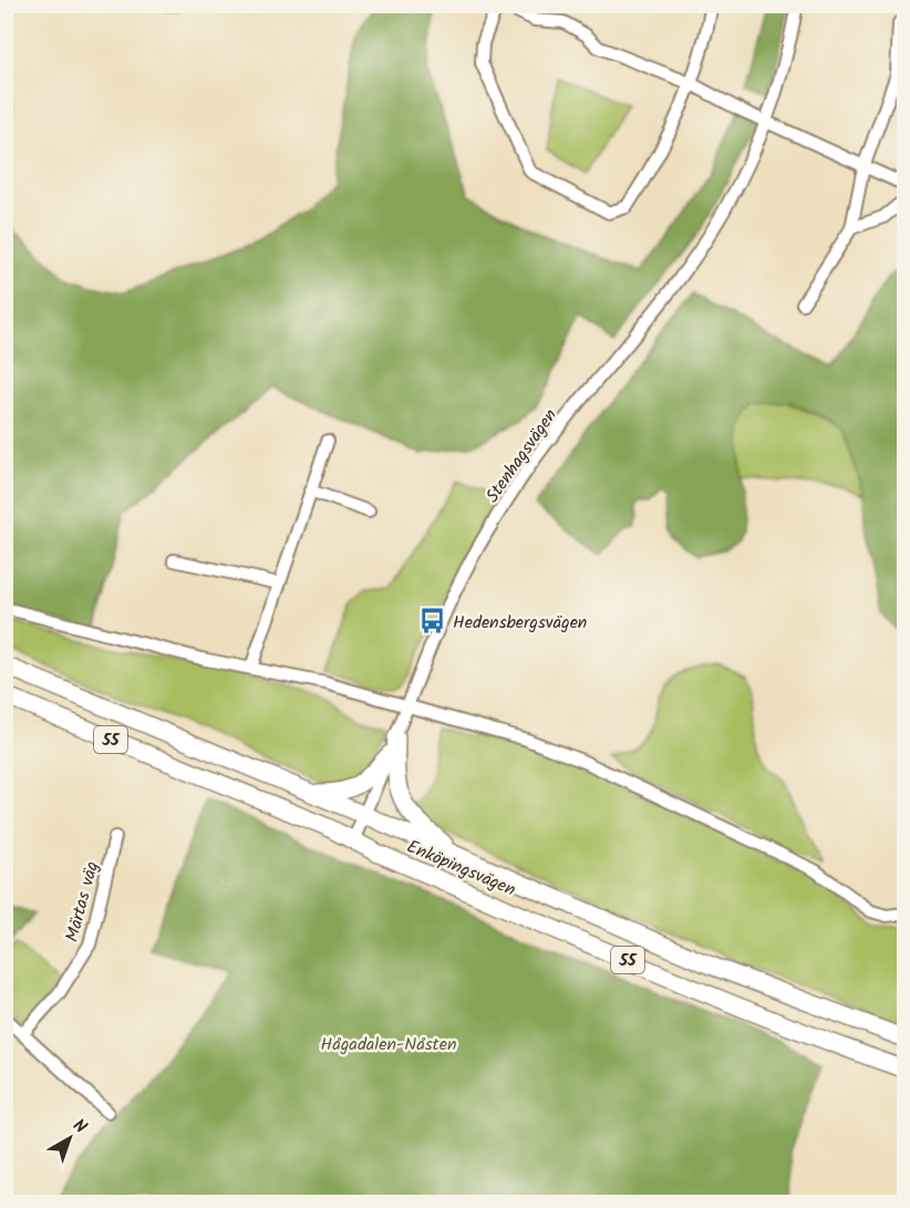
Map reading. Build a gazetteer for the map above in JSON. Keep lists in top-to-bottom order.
{
  "streets": {
    "main road": ["55", "Enköpingsvägen"],
    "street": ["Stenhagsvägen", "Märtas väg"]
  },
  "crossings": [
    ["Stenhagsvägen", "Enköpingsvägen"]
  ],
  "parks": ["Hågadalen-Nåsten"],
  "places": {
    "bus stop": ["Hedensbergsvägen"]
  },
  "north": "top right"
}
